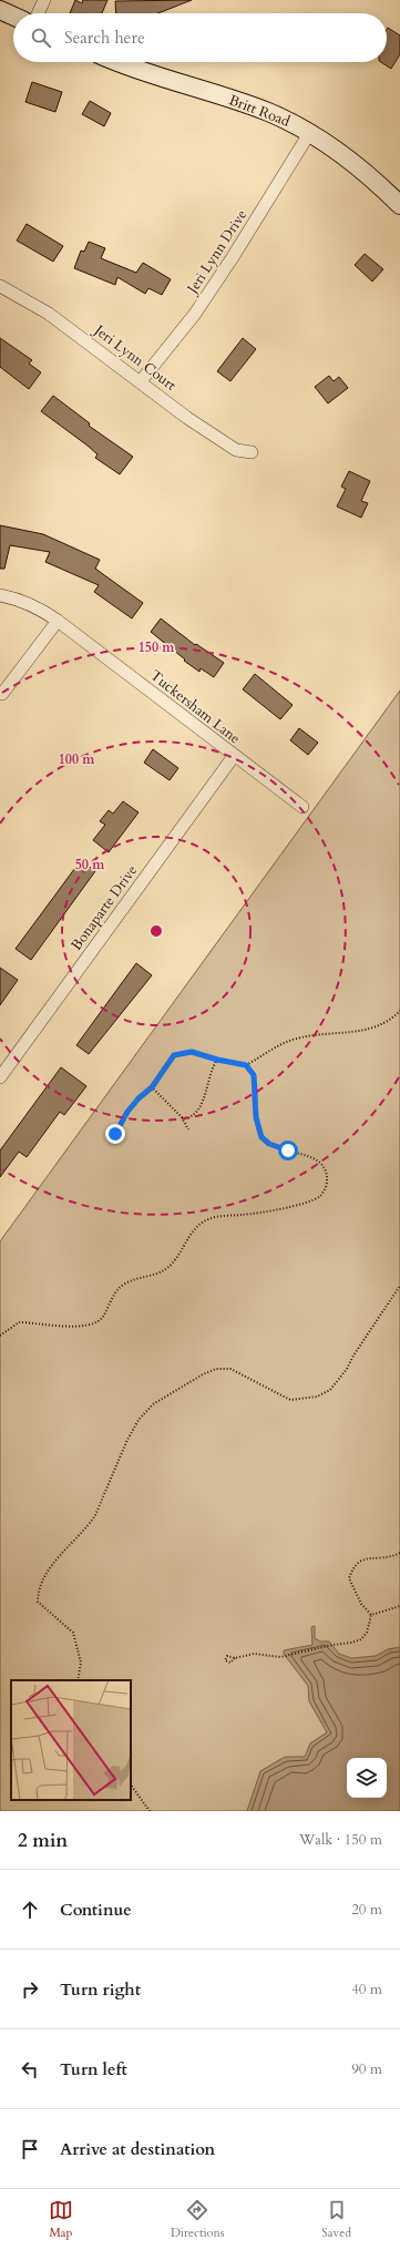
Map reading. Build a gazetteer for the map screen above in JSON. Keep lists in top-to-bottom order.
{
  "streets": {
    "street": [
      "Britt Road",
      "Jeri Lynn Drive",
      "Jeri Lynn Court",
      "Tuckersham Lane",
      "Bonaparte Drive"
    ]
  },
  "crossings": [
    ["Britt Road", "Jeri Lynn Drive"],
    ["Jeri Lynn Drive", "Jeri Lynn Court"],
    ["Tuckersham Lane", "Bonaparte Drive"]
  ],
  "page": {
    "search": "Search here",
    "heading": ["2 min", "Walk · 150 m"],
    "list": [
      ["Continue", "20 m"],
      ["Turn right", "40 m"],
      ["Turn left", "90 m"],
      "Arrive at destination"
    ],
    "nav": ["Map", "Directions", "Saved"]
  },
  "rings": ["150 m", "100 m", "50 m"]
}
